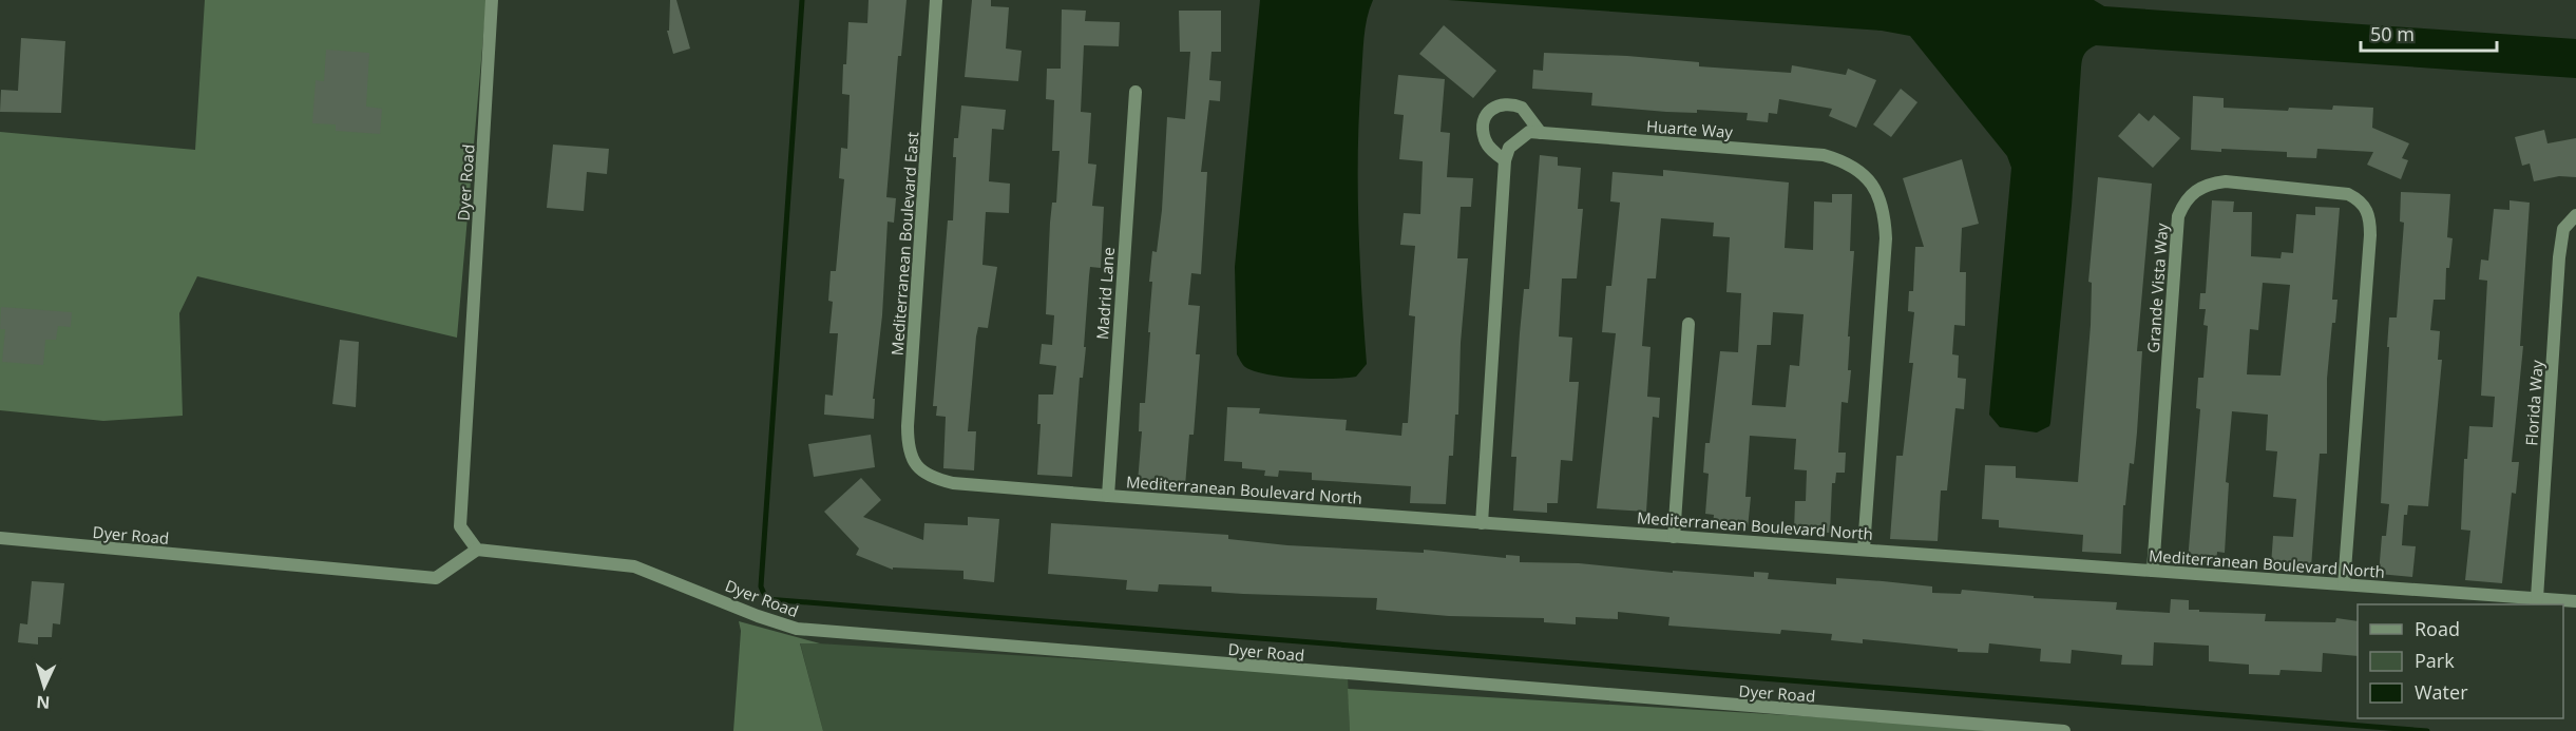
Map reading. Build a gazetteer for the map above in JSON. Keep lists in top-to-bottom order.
{
  "streets": {
    "street": [
      "Huarte Way",
      "Dyer Road",
      "Mediterranean Boulevard East",
      "Grande Vista Way",
      "Madrid Lane",
      "Florida Way",
      "Mediterranean Boulevard North"
    ]
  },
  "crossings": [
    ["Huarte Way", "Mediterranean Boulevard North"],
    ["Mediterranean Boulevard East", "Mediterranean Boulevard North"],
    ["Grande Vista Way", "Mediterranean Boulevard North"],
    ["Madrid Lane", "Mediterranean Boulevard North"],
    ["Florida Way", "Mediterranean Boulevard North"]
  ],
  "legend": ["Road", "Park", "Water"],
  "scale_bar": "50 m",
  "north": "bottom"
}
